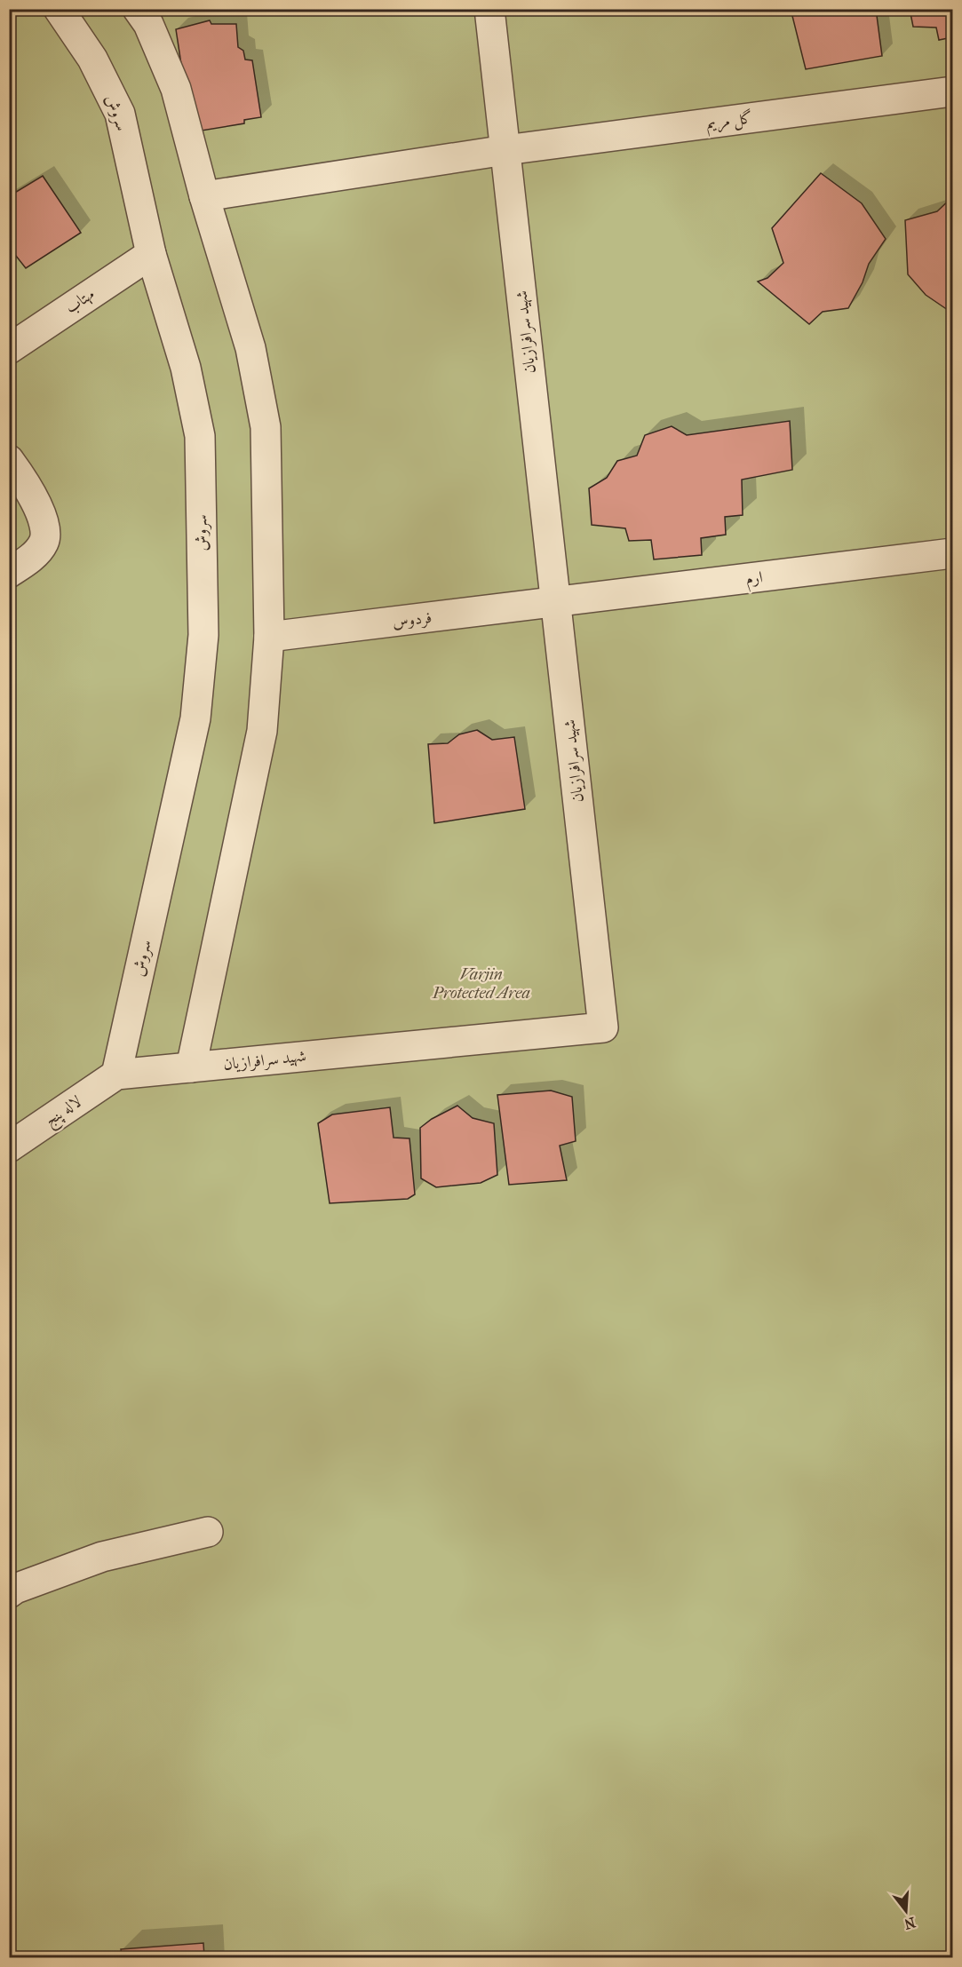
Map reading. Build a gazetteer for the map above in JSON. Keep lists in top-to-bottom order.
{
  "streets": {
    "street": [
      "سروش",
      "گل مریم",
      "مهتاب",
      "شهید سرافرازیان",
      "ارم",
      "فردوس",
      "لاله پنج"
    ]
  },
  "crossings": [
    ["سروش", "مهتاب"],
    ["سروش", "شهید سرافرازیان"],
    ["سروش", "لاله پنج"],
    ["گل مریم", "شهید سرافرازیان"],
    ["شهید سرافرازیان", "ارم"],
    ["شهید سرافرازیان", "فردوس"],
    ["شهید سرافرازیان", "لاله پنج"],
    ["ارم", "فردوس"]
  ],
  "parks": ["Varjin Protected Area"],
  "north": "bottom"
}
